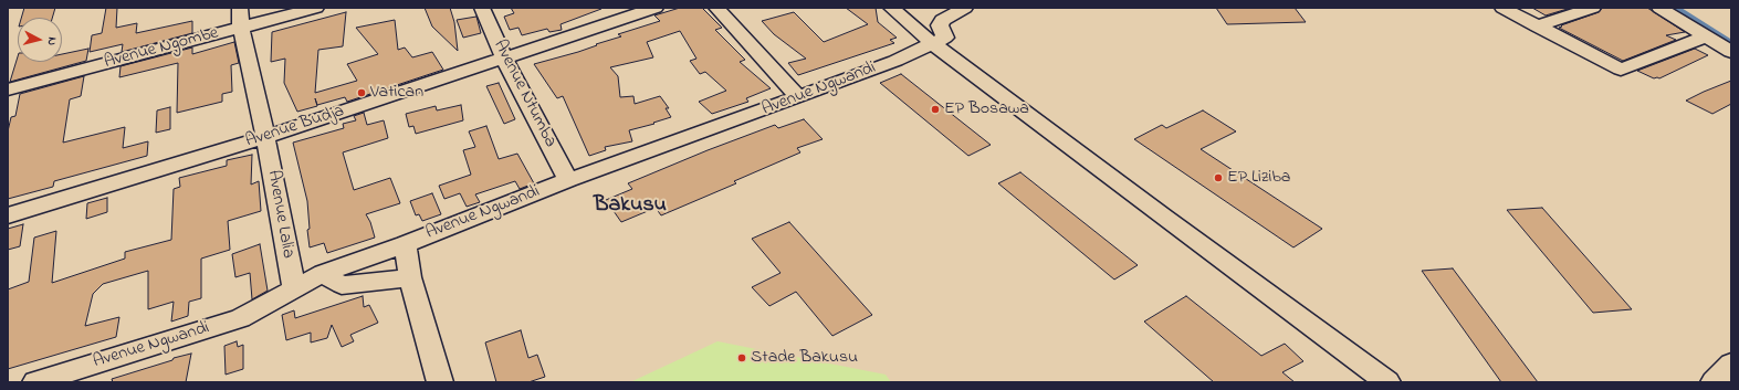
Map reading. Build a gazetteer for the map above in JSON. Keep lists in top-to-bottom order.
{
  "streets": {
    "street": [
      "Avenue Ngombe",
      "Avenue Ngwandi",
      "Avenue Ntumba",
      "Avenue Budja",
      "Avenue Lalia"
    ]
  },
  "crossings": [
    ["Avenue Ngombe", "Avenue Lalia"],
    ["Avenue Ngwandi", "Avenue Ntumba"],
    ["Avenue Ngwandi", "Avenue Lalia"],
    ["Avenue Ntumba", "Avenue Budja"],
    ["Avenue Budja", "Avenue Lalia"]
  ],
  "districts": ["Bakusu"],
  "places": [
    "Vatican",
    "EP Bosawa",
    "EP Liziba",
    "Stade Bakusu"
  ],
  "north": "right"
}
